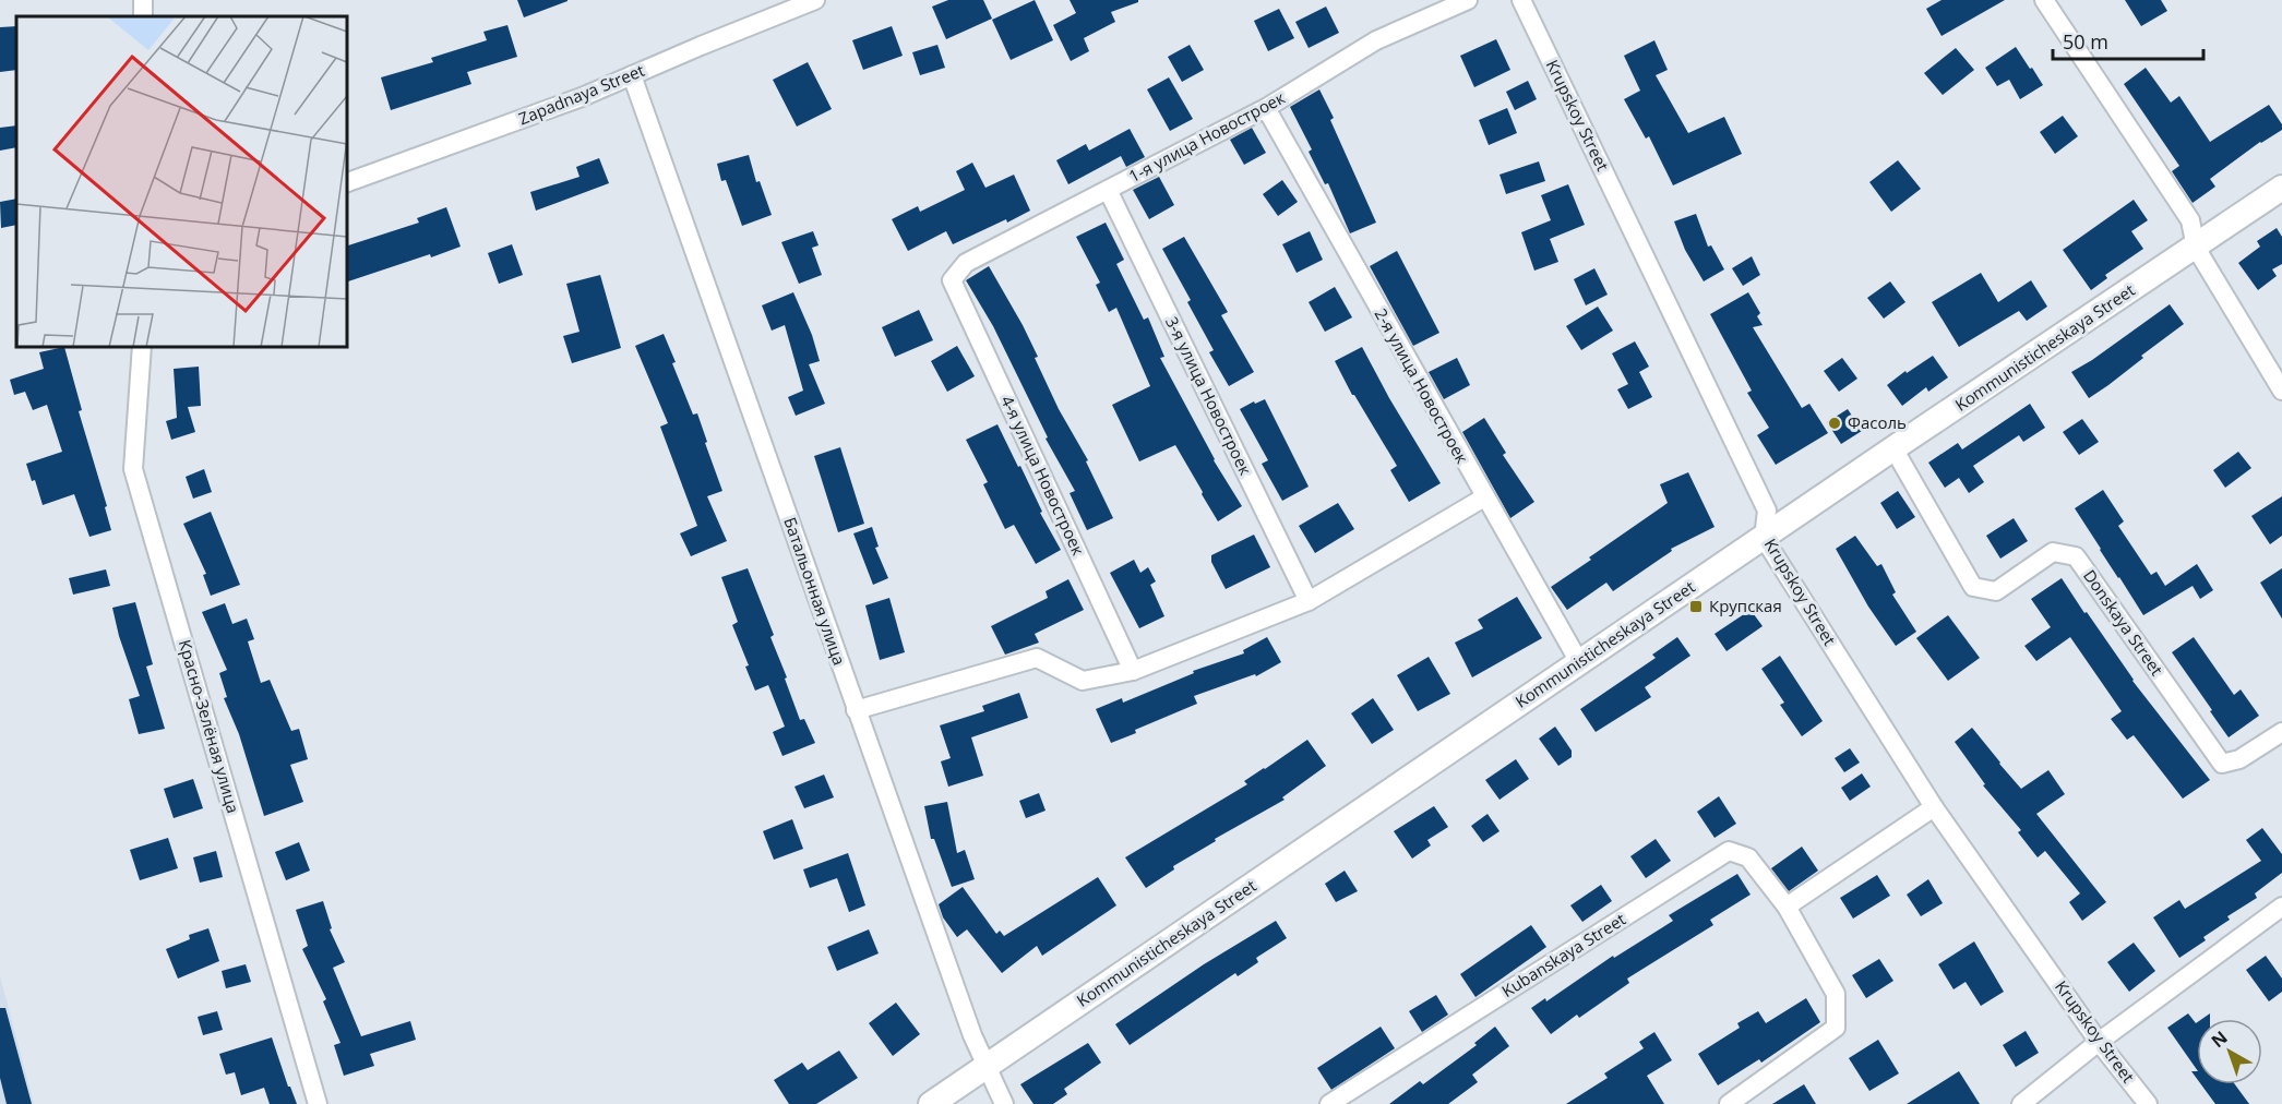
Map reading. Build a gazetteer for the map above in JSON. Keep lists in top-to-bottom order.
{
  "streets": {
    "main road": ["Kommunisticheskaya Street"],
    "street": [
      "Zapadnaya Street",
      "Krupskoy Street",
      "1-я улица Новостроек",
      "2-я улица Новостроек",
      "3-я улица Новостроек",
      "4-я улица Новостроек",
      "Батальонная улица",
      "Donskaya Street",
      "Красно-Зелёная улица",
      "Kubanskaya Street"
    ]
  },
  "crossings": [
    ["Zapadnaya Street", "Батальонная улица"],
    ["Krupskoy Street", "Kommunisticheskaya Street"],
    ["1-я улица Новостроек", "2-я улица Новостроек"],
    ["1-я улица Новостроек", "3-я улица Новостроек"],
    ["1-я улица Новостроек", "4-я улица Новостроек"],
    ["Kommunisticheskaya Street", "2-я улица Новостроек"],
    ["Kommunisticheskaya Street", "Батальонная улица"],
    ["Kommunisticheskaya Street", "Donskaya Street"]
  ],
  "places": {
    "other": ["Фасоль"],
    "transit": ["Крупская"]
  },
  "scale_bar": "50 m",
  "north": "top left"
}
